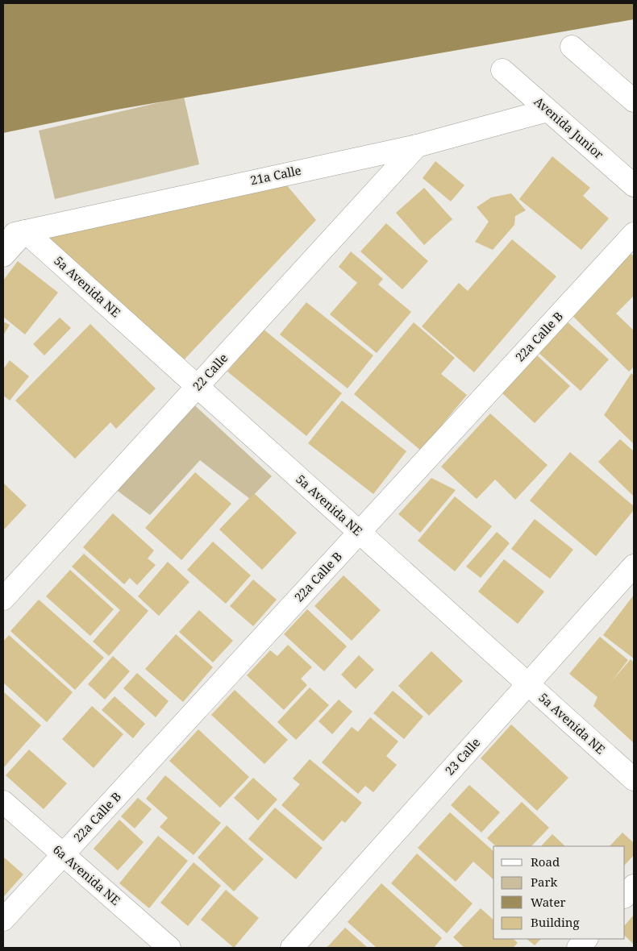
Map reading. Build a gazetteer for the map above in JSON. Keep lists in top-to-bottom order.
{
  "streets": {
    "street": [
      "Avenida Junior",
      "21a Calle",
      "5a Avenida NE",
      "22a Calle B",
      "22 Calle",
      "23 Calle",
      "6a Avenida NE"
    ]
  },
  "crossings": [
    ["Avenida Junior", "21a Calle"],
    ["21a Calle", "5a Avenida NE"],
    ["21a Calle", "22 Calle"],
    ["5a Avenida NE", "22a Calle B"],
    ["5a Avenida NE", "22 Calle"],
    ["5a Avenida NE", "23 Calle"],
    ["22a Calle B", "6a Avenida NE"]
  ],
  "legend": [
    "Road",
    "Park",
    "Water",
    "Building"
  ]
}
